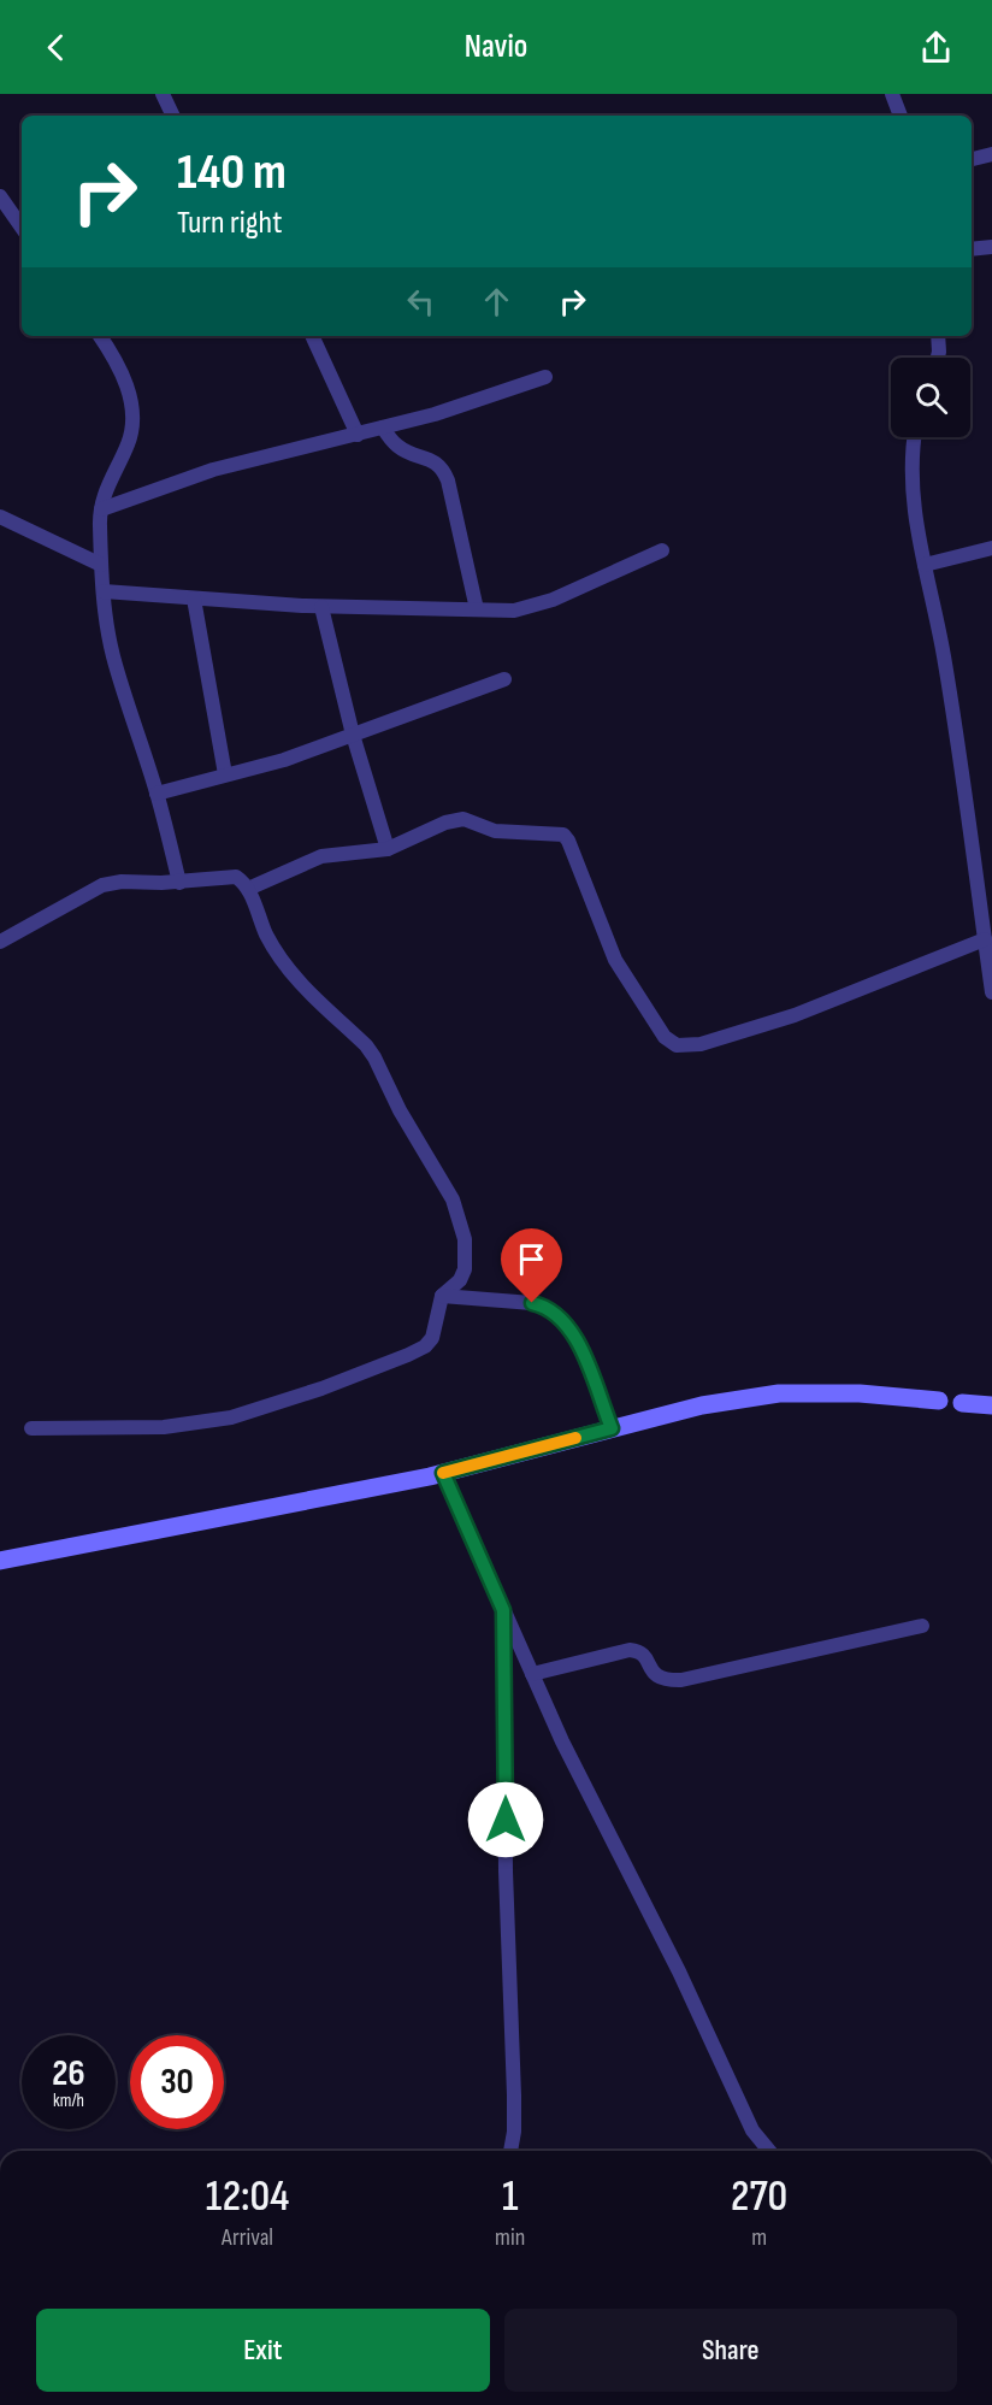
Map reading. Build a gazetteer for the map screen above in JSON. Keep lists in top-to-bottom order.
{
  "page": {
    "header": "Navio",
    "turn": ["140 m", "Turn right"],
    "speed": "26 km/h",
    "limit": "30",
    "eta": [
      "12:04",
      "Arrival",
      "1",
      "min",
      "270",
      "m"
    ],
    "buttons": ["Exit", "Share"]
  }
}
